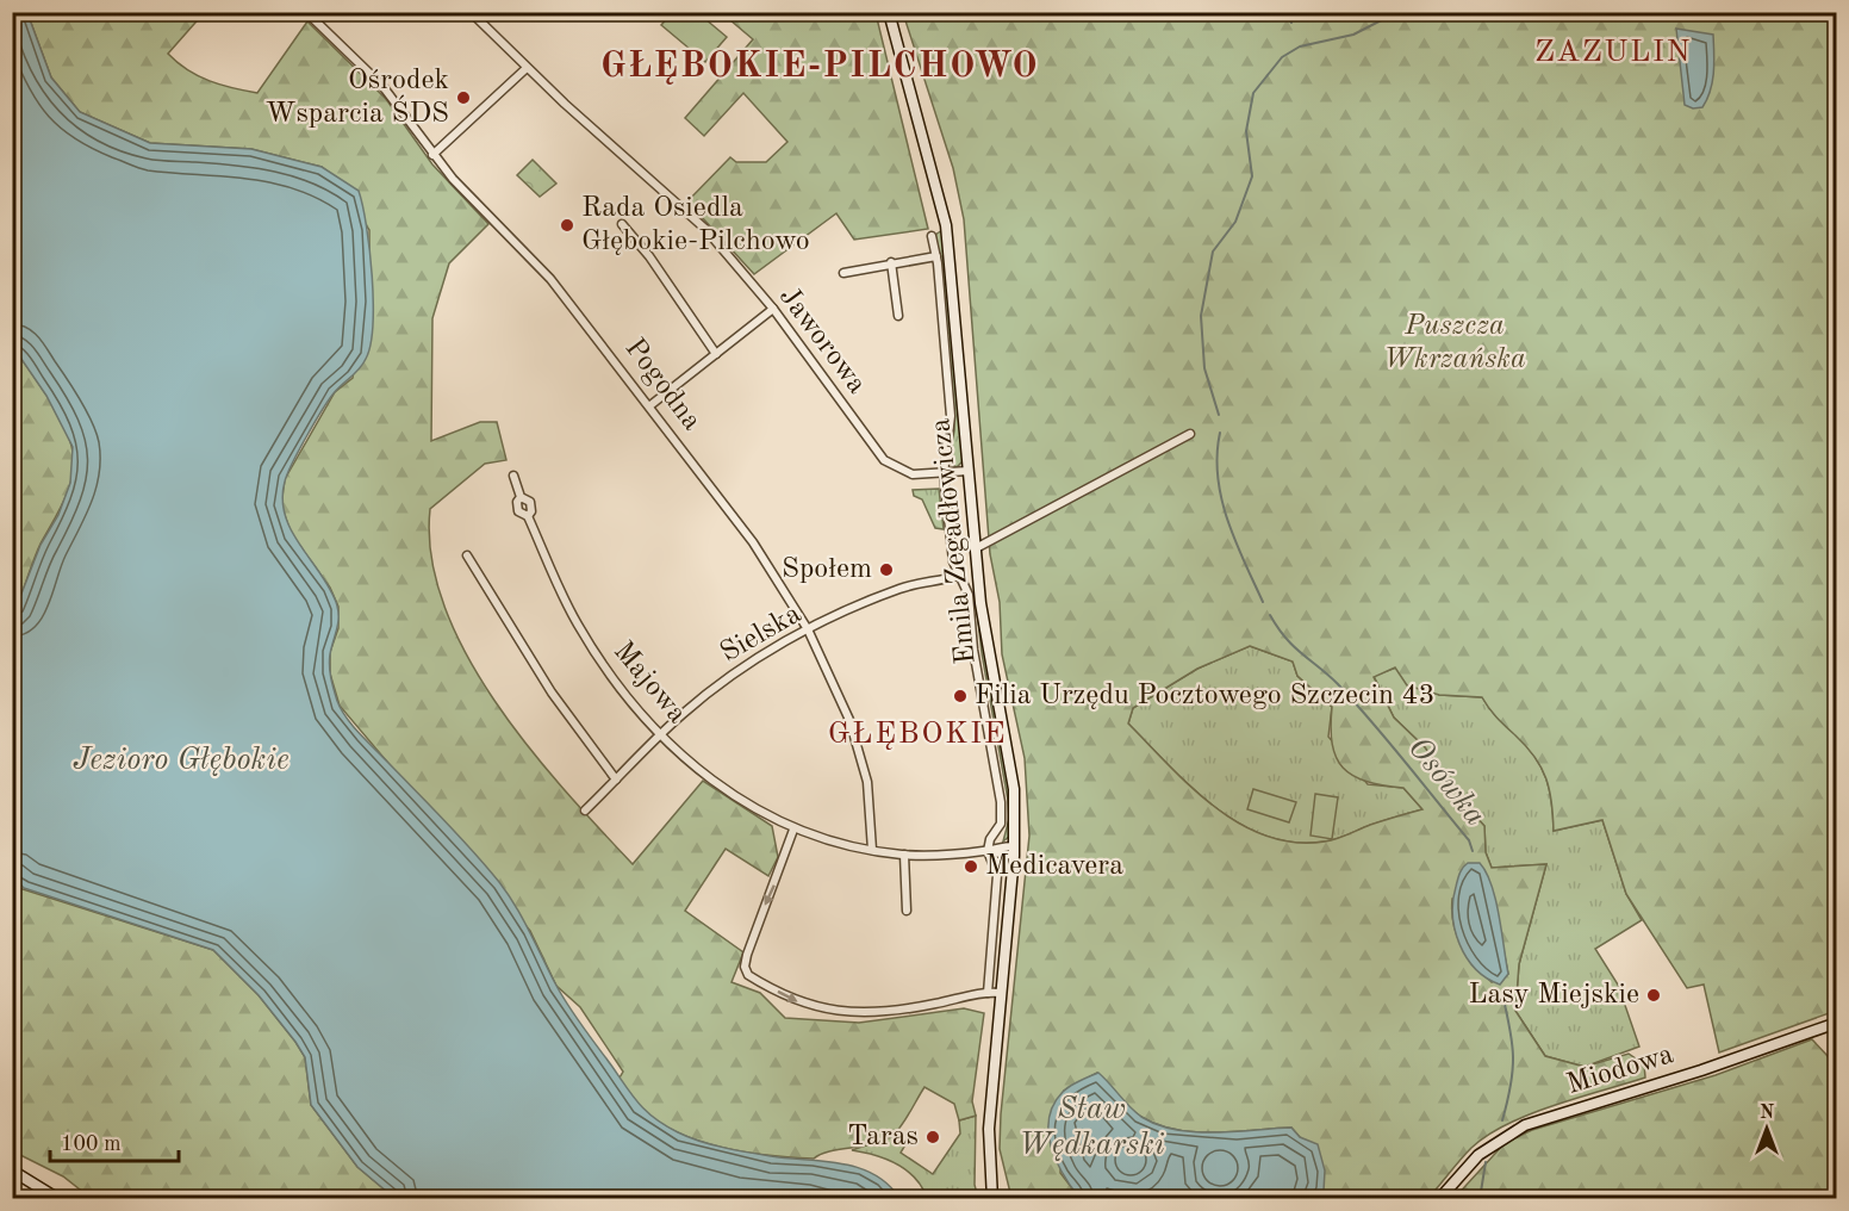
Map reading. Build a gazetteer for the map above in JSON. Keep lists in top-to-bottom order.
{
  "streets": {
    "main road": ["Emila Zegadłowicza", "Miodowa"],
    "street": [
      "Jaworowa",
      "Pogodna",
      "Sielska",
      "Majowa"
    ]
  },
  "crossings": [
    ["Jaworowa", "Emila Zegadłowicza"],
    ["Pogodna", "Sielska"],
    ["Pogodna", "Majowa"],
    ["Emila Zegadłowicza", "Majowa"],
    ["Sielska", "Majowa"]
  ],
  "districts": ["ZAZULIN", "GŁĘBOKIE-PILCHOWO", "GŁĘBOKIE"],
  "water": ["Jezioro Głębokie", "Osówka", "Staw Wędkarski"],
  "parks": ["Puszcza Wkrzańska"],
  "places": [
    "Ośrodek Wsparcia ŚDS",
    "Rada Osiedla Głębokie-Pilchowo",
    "Społem",
    "Filia Urzędu Pocztowego Szczecin 43",
    "Medicavera",
    "Lasy Miejskie",
    "Taras"
  ],
  "scale_bar": "100 m",
  "north": "top"
}
